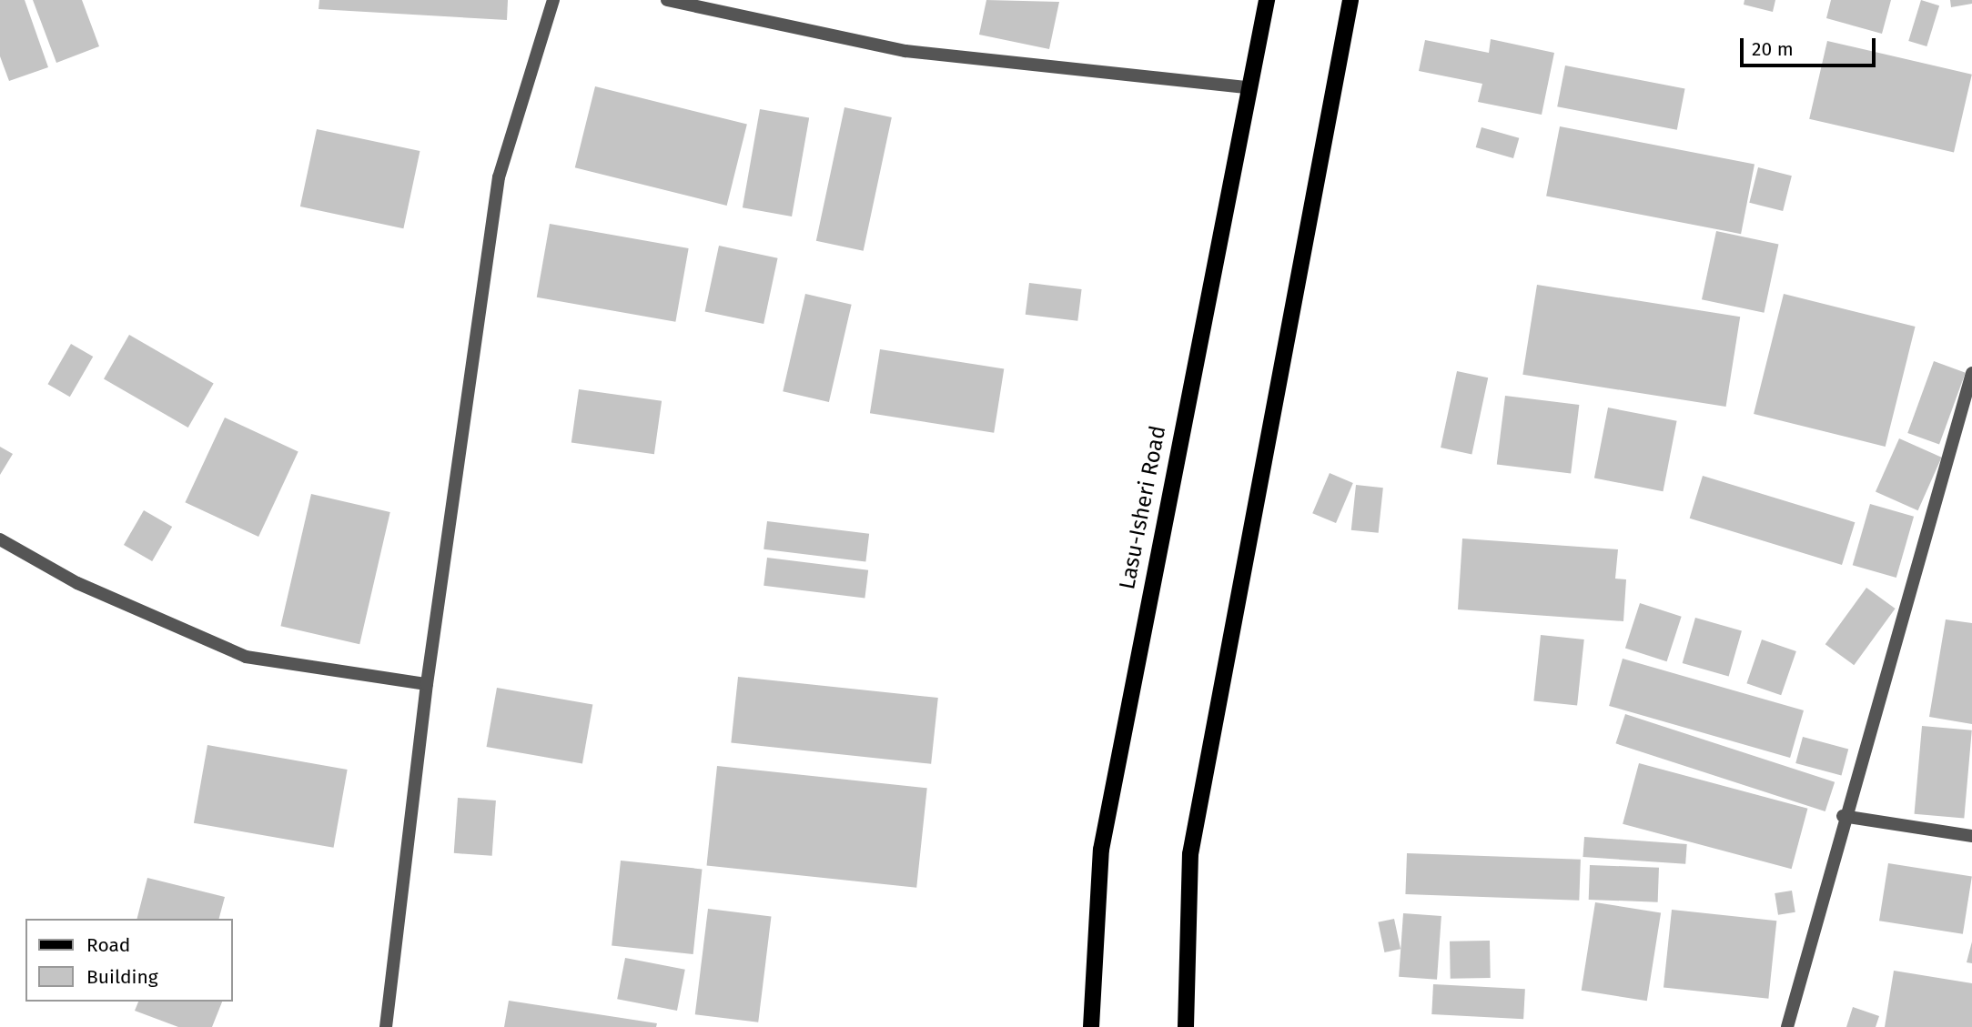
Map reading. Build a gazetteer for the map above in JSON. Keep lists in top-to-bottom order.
{
  "streets": {
    "main road": ["Lasu-Isheri Road"]
  },
  "legend": ["Road", "Building"],
  "scale_bar": "20 m"
}
